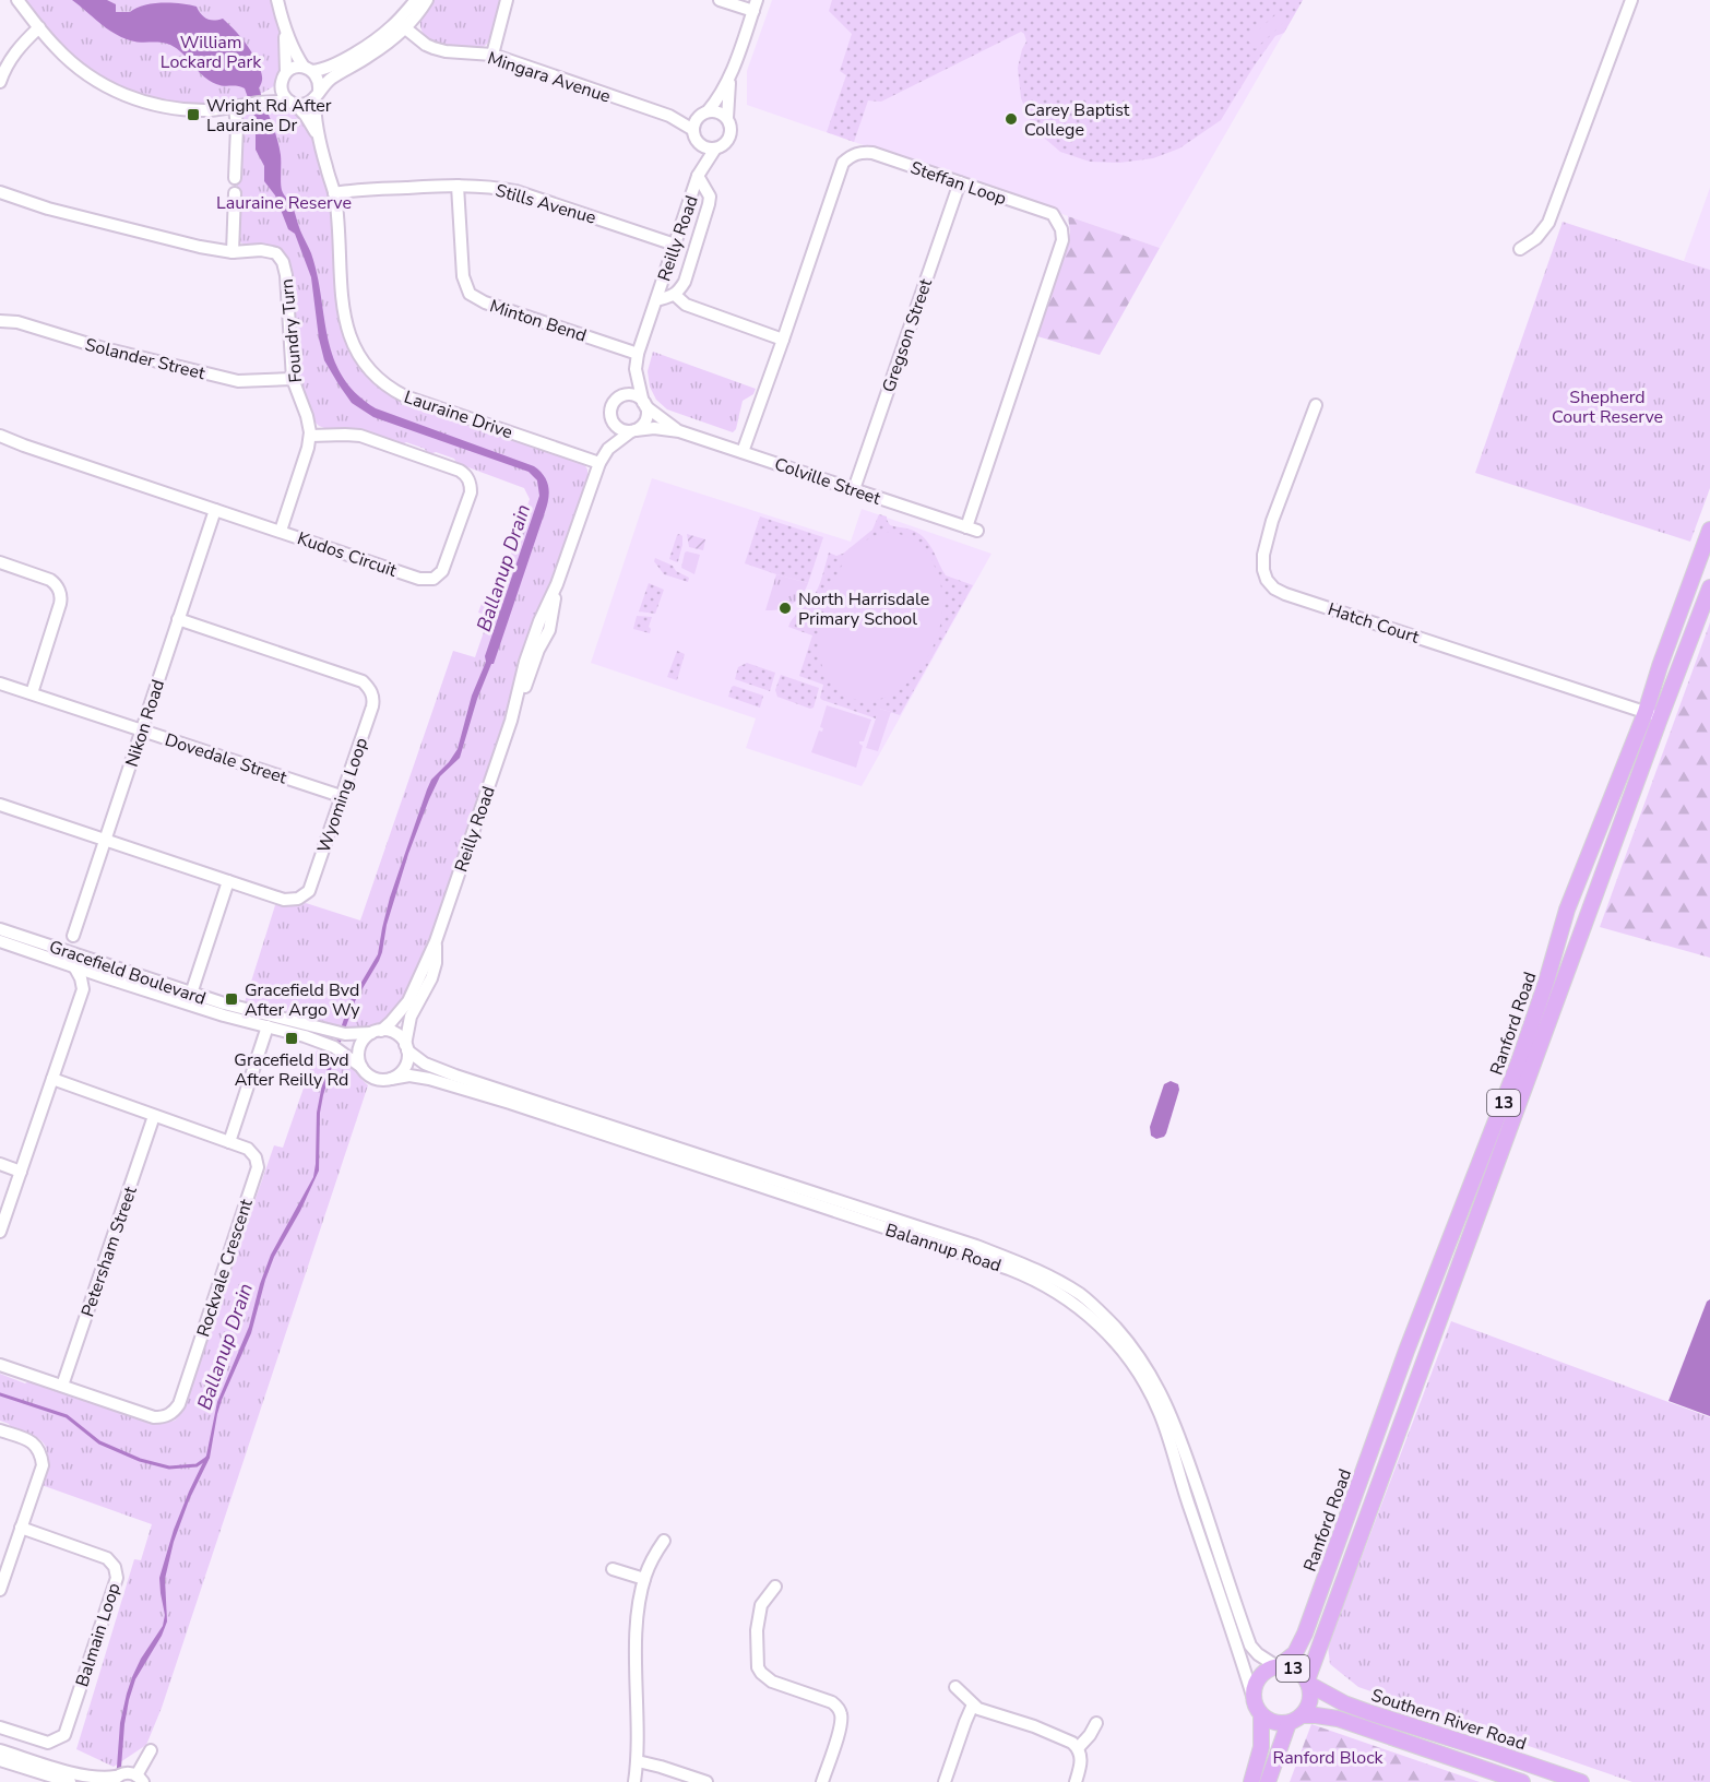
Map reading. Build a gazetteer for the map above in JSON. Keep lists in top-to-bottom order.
{
  "streets": {
    "main road": ["Ranford Road", "13", "Southern River Road"],
    "street": [
      "Mingara Avenue",
      "Steffan Loop",
      "Stills Avenue",
      "Reilly Road",
      "Minton Bend",
      "Foundry Turn",
      "Gregson Street",
      "Solander Street",
      "Lauraine Drive",
      "Colville Street",
      "Kudos Circuit",
      "Hatch Court",
      "Nikon Road",
      "Dovedale Street",
      "Wyoming Loop",
      "Gracefield Boulevard",
      "Balannup Road",
      "Petersham Street",
      "Rockvale Crescent",
      "Balmain Loop"
    ]
  },
  "crossings": [
    ["Mingara Avenue", "Reilly Road"],
    ["Steffan Loop", "Gregson Street"],
    ["Steffan Loop", "Colville Street"],
    ["Stills Avenue", "Reilly Road"],
    ["Stills Avenue", "Minton Bend"],
    ["Stills Avenue", "Lauraine Drive"],
    ["Reilly Road", "Minton Bend"],
    ["Reilly Road", "Lauraine Drive"],
    ["Reilly Road", "Colville Street"],
    ["Reilly Road", "Gracefield Boulevard"],
    ["Reilly Road", "Balannup Road"],
    ["Foundry Turn", "Solander Street"],
    ["Foundry Turn", "Kudos Circuit"],
    ["Gregson Street", "Colville Street"],
    ["Kudos Circuit", "Nikon Road"],
    ["Hatch Court", "Ranford Road"],
    ["Nikon Road", "Dovedale Street"],
    ["Nikon Road", "Wyoming Loop"],
    ["Dovedale Street", "Wyoming Loop"],
    ["Gracefield Boulevard", "Balannup Road"],
    ["Ranford Road", "13"],
    ["Ranford Road", "Balannup Road"],
    ["Ranford Road", "Southern River Road"],
    ["13", "Balannup Road"],
    ["13", "Southern River Road"],
    ["Balannup Road", "Southern River Road"],
    ["Petersham Street", "Rockvale Crescent"]
  ],
  "water": ["Ballanup Drain"],
  "parks": [
    "William Lockard Park",
    "Lauraine Reserve",
    "Shepherd Court Reserve",
    "Ranford Block"
  ],
  "places": {
    "transit": ["Wright Rd After Lauraine Dr", "Gracefield Bvd After Argo Wy", "Gracefield Bvd After Reilly Rd"],
    "other": ["Carey Baptist College", "North Harrisdale Primary School"]
  }
}
